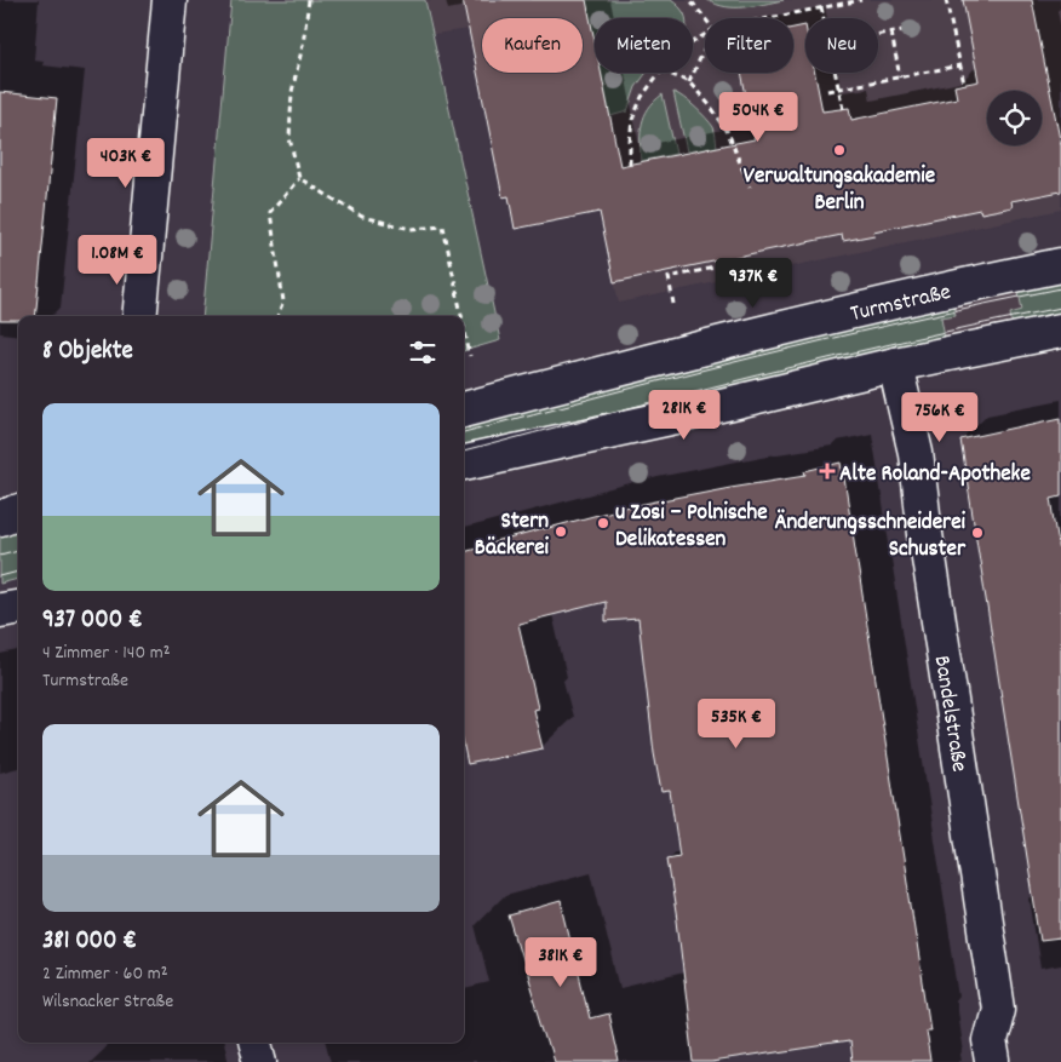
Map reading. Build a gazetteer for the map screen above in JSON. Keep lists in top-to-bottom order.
{
  "streets": {
    "main road": ["Turmstraße", "Bandelstraße"]
  },
  "places": {
    "other": [
      "Verwaltungsakademie Berlin",
      "u Zosi – Polnische Delikatessen",
      "Stern Bäckerei",
      "Änderungsschneiderei Schuster"
    ],
    "health": ["Alte Roland-Apotheke"]
  },
  "page": {
    "chip": [
      "Kaufen",
      "Mieten",
      "Filter",
      "Neu"
    ],
    "price": [
      "504K €",
      "403K €",
      "1.08M €",
      "937K €",
      "281K €",
      "756K €",
      "535K €",
      "381K €"
    ],
    "heading": "8 Objekte",
    "list": [
      {
        "name": "937 000 €",
        "note": "4 Zimmer · 140 m² · Turmstraße"
      },
      {
        "name": "381 000 €",
        "note": "2 Zimmer · 60 m² · Wilsnacker Straße"
      }
    ]
  }
}
